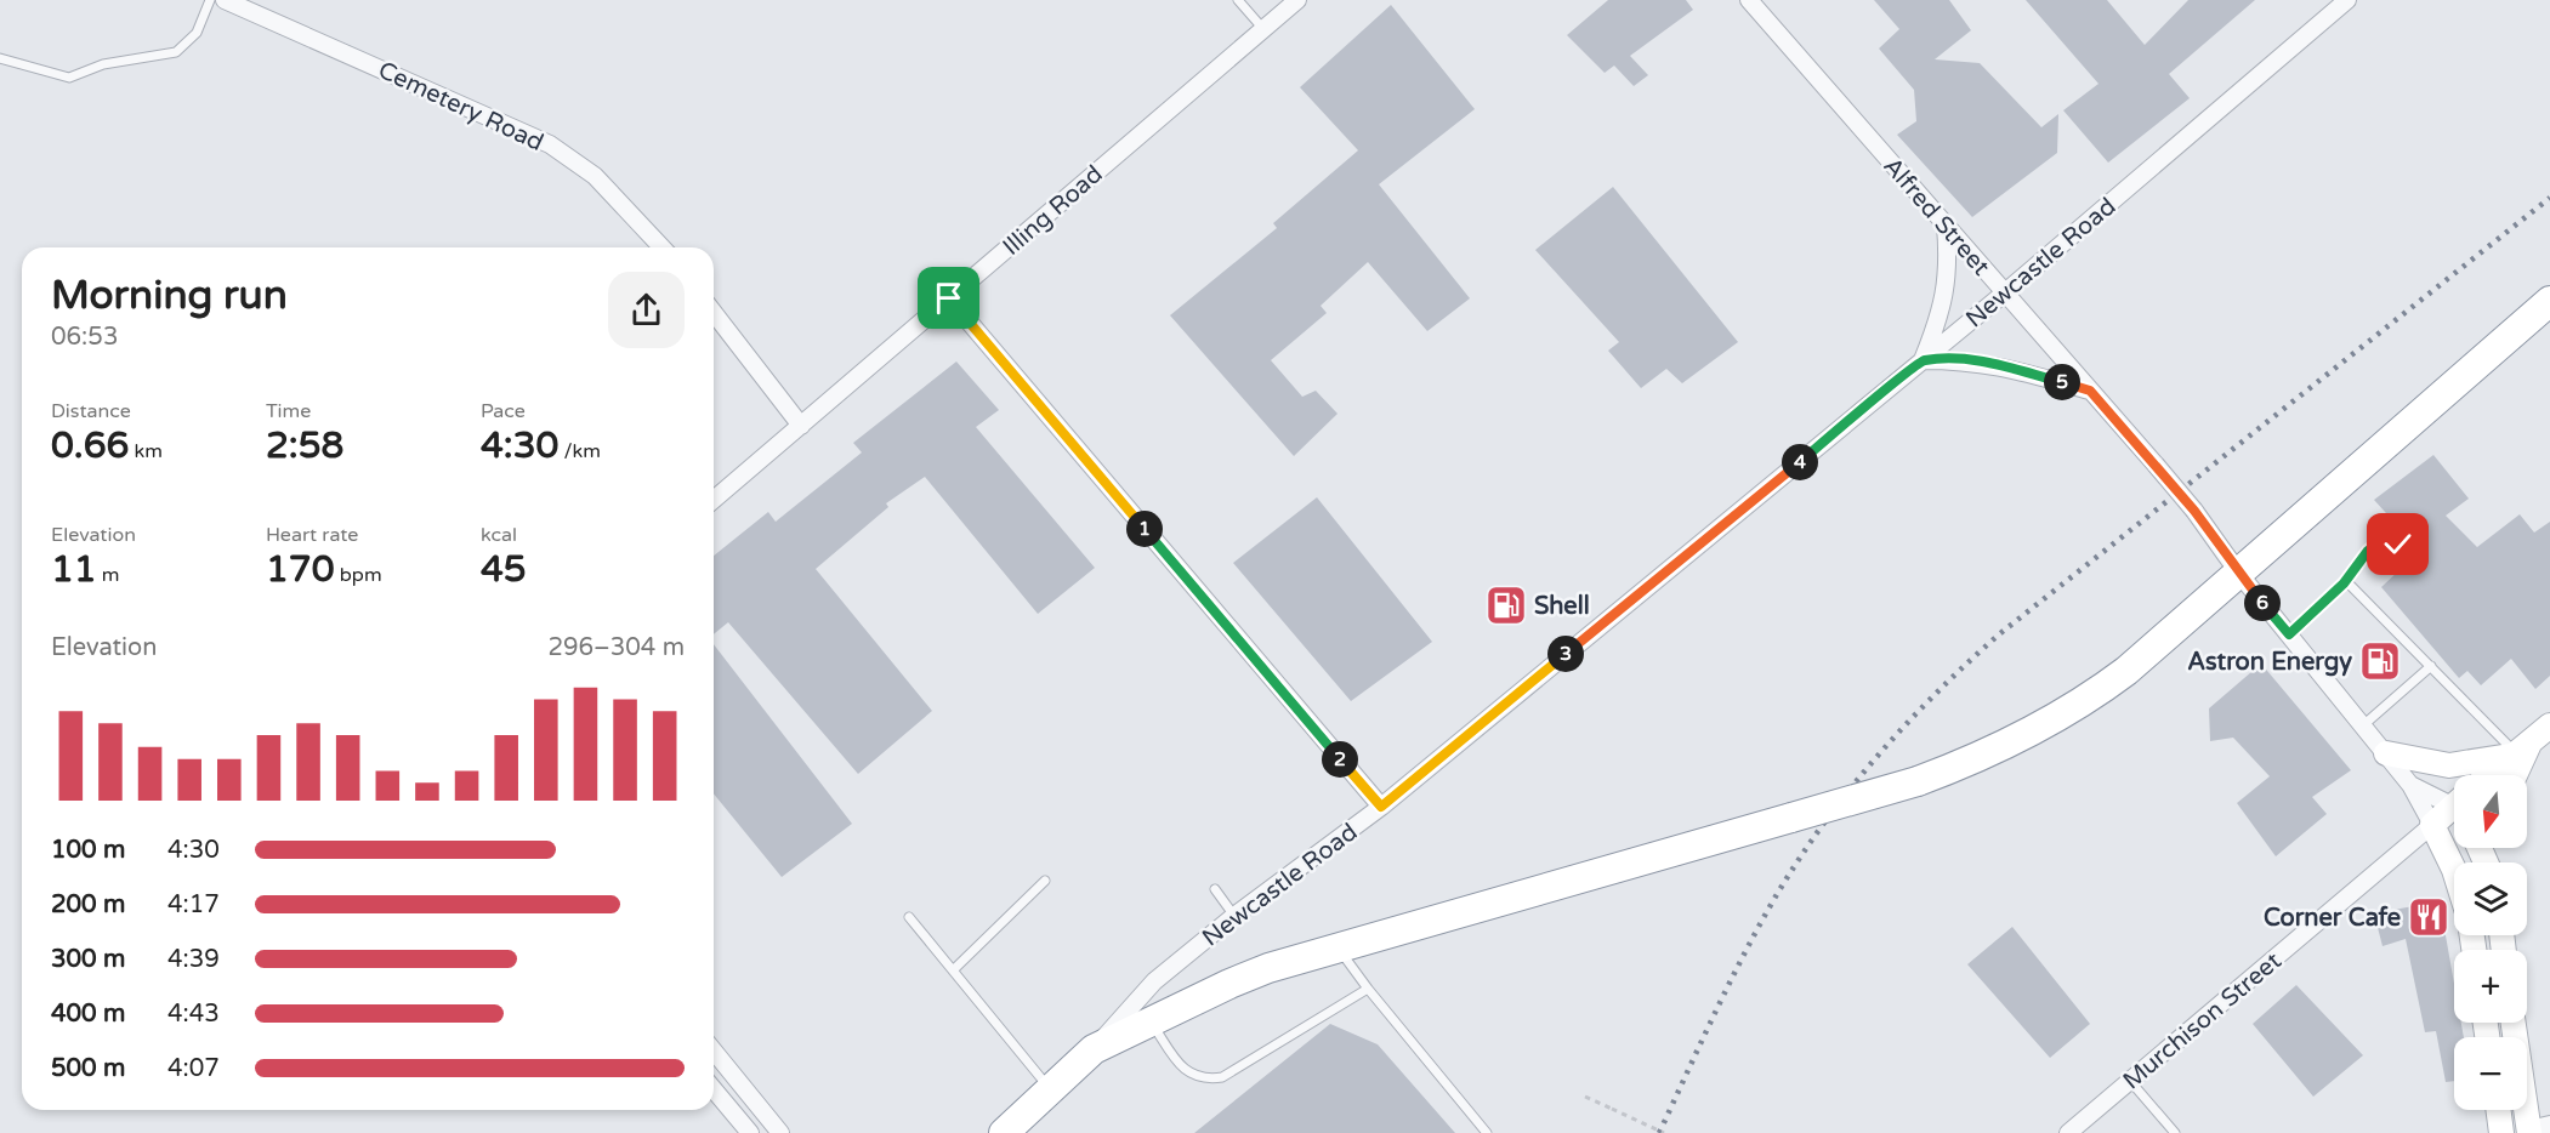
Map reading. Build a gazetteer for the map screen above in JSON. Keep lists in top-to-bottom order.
{
  "streets": {
    "street": [
      "Cemetery Road",
      "Illing Road",
      "Alfred Street",
      "Newcastle Road",
      "Murchison Street"
    ]
  },
  "crossings": [
    ["Alfred Street", "Newcastle Road"]
  ],
  "places": {
    "fuel station": ["Shell", "Astron Energy"],
    "restaurant": ["Corner Cafe"]
  },
  "north": "bottom",
  "page": {
    "heading": ["Morning run", "06:53"],
    "pins": [
      "5",
      "4",
      "1",
      "6",
      "3",
      "2"
    ],
    "stats": [
      ["Distance", "0.66 km"],
      ["Time", "2:58"],
      ["Pace", "4:30 /km"],
      ["Elevation", "11 m"],
      ["Heart rate", "170 bpm"],
      ["kcal", "45"]
    ],
    "chart": ["Elevation", "296–304 m"],
    "map_buttons": ["+", "−"],
    "list": [
      {
        "name": "100 m",
        "note": "4:30"
      },
      {
        "name": "200 m",
        "note": "4:17"
      },
      {
        "name": "300 m",
        "note": "4:39"
      },
      {
        "name": "400 m",
        "note": "4:43"
      },
      {
        "name": "500 m",
        "note": "4:07"
      }
    ]
  }
}
